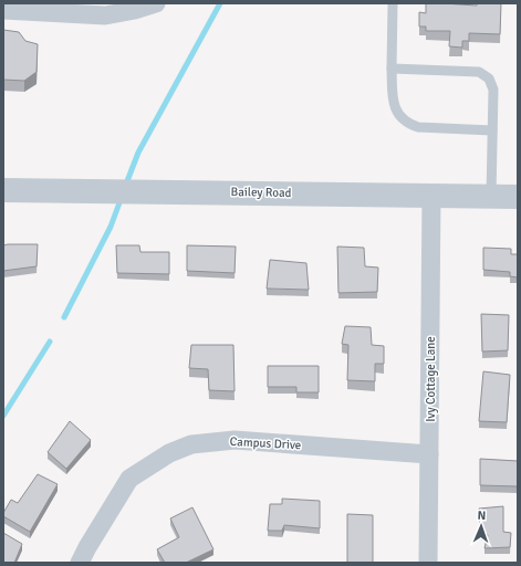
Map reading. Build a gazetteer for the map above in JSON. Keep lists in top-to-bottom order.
{
  "streets": {
    "street": ["Bailey Road", "Ivy Cottage Lane", "Campus Drive"]
  },
  "crossings": [
    ["Bailey Road", "Ivy Cottage Lane"],
    ["Ivy Cottage Lane", "Campus Drive"]
  ],
  "north": "top"
}
